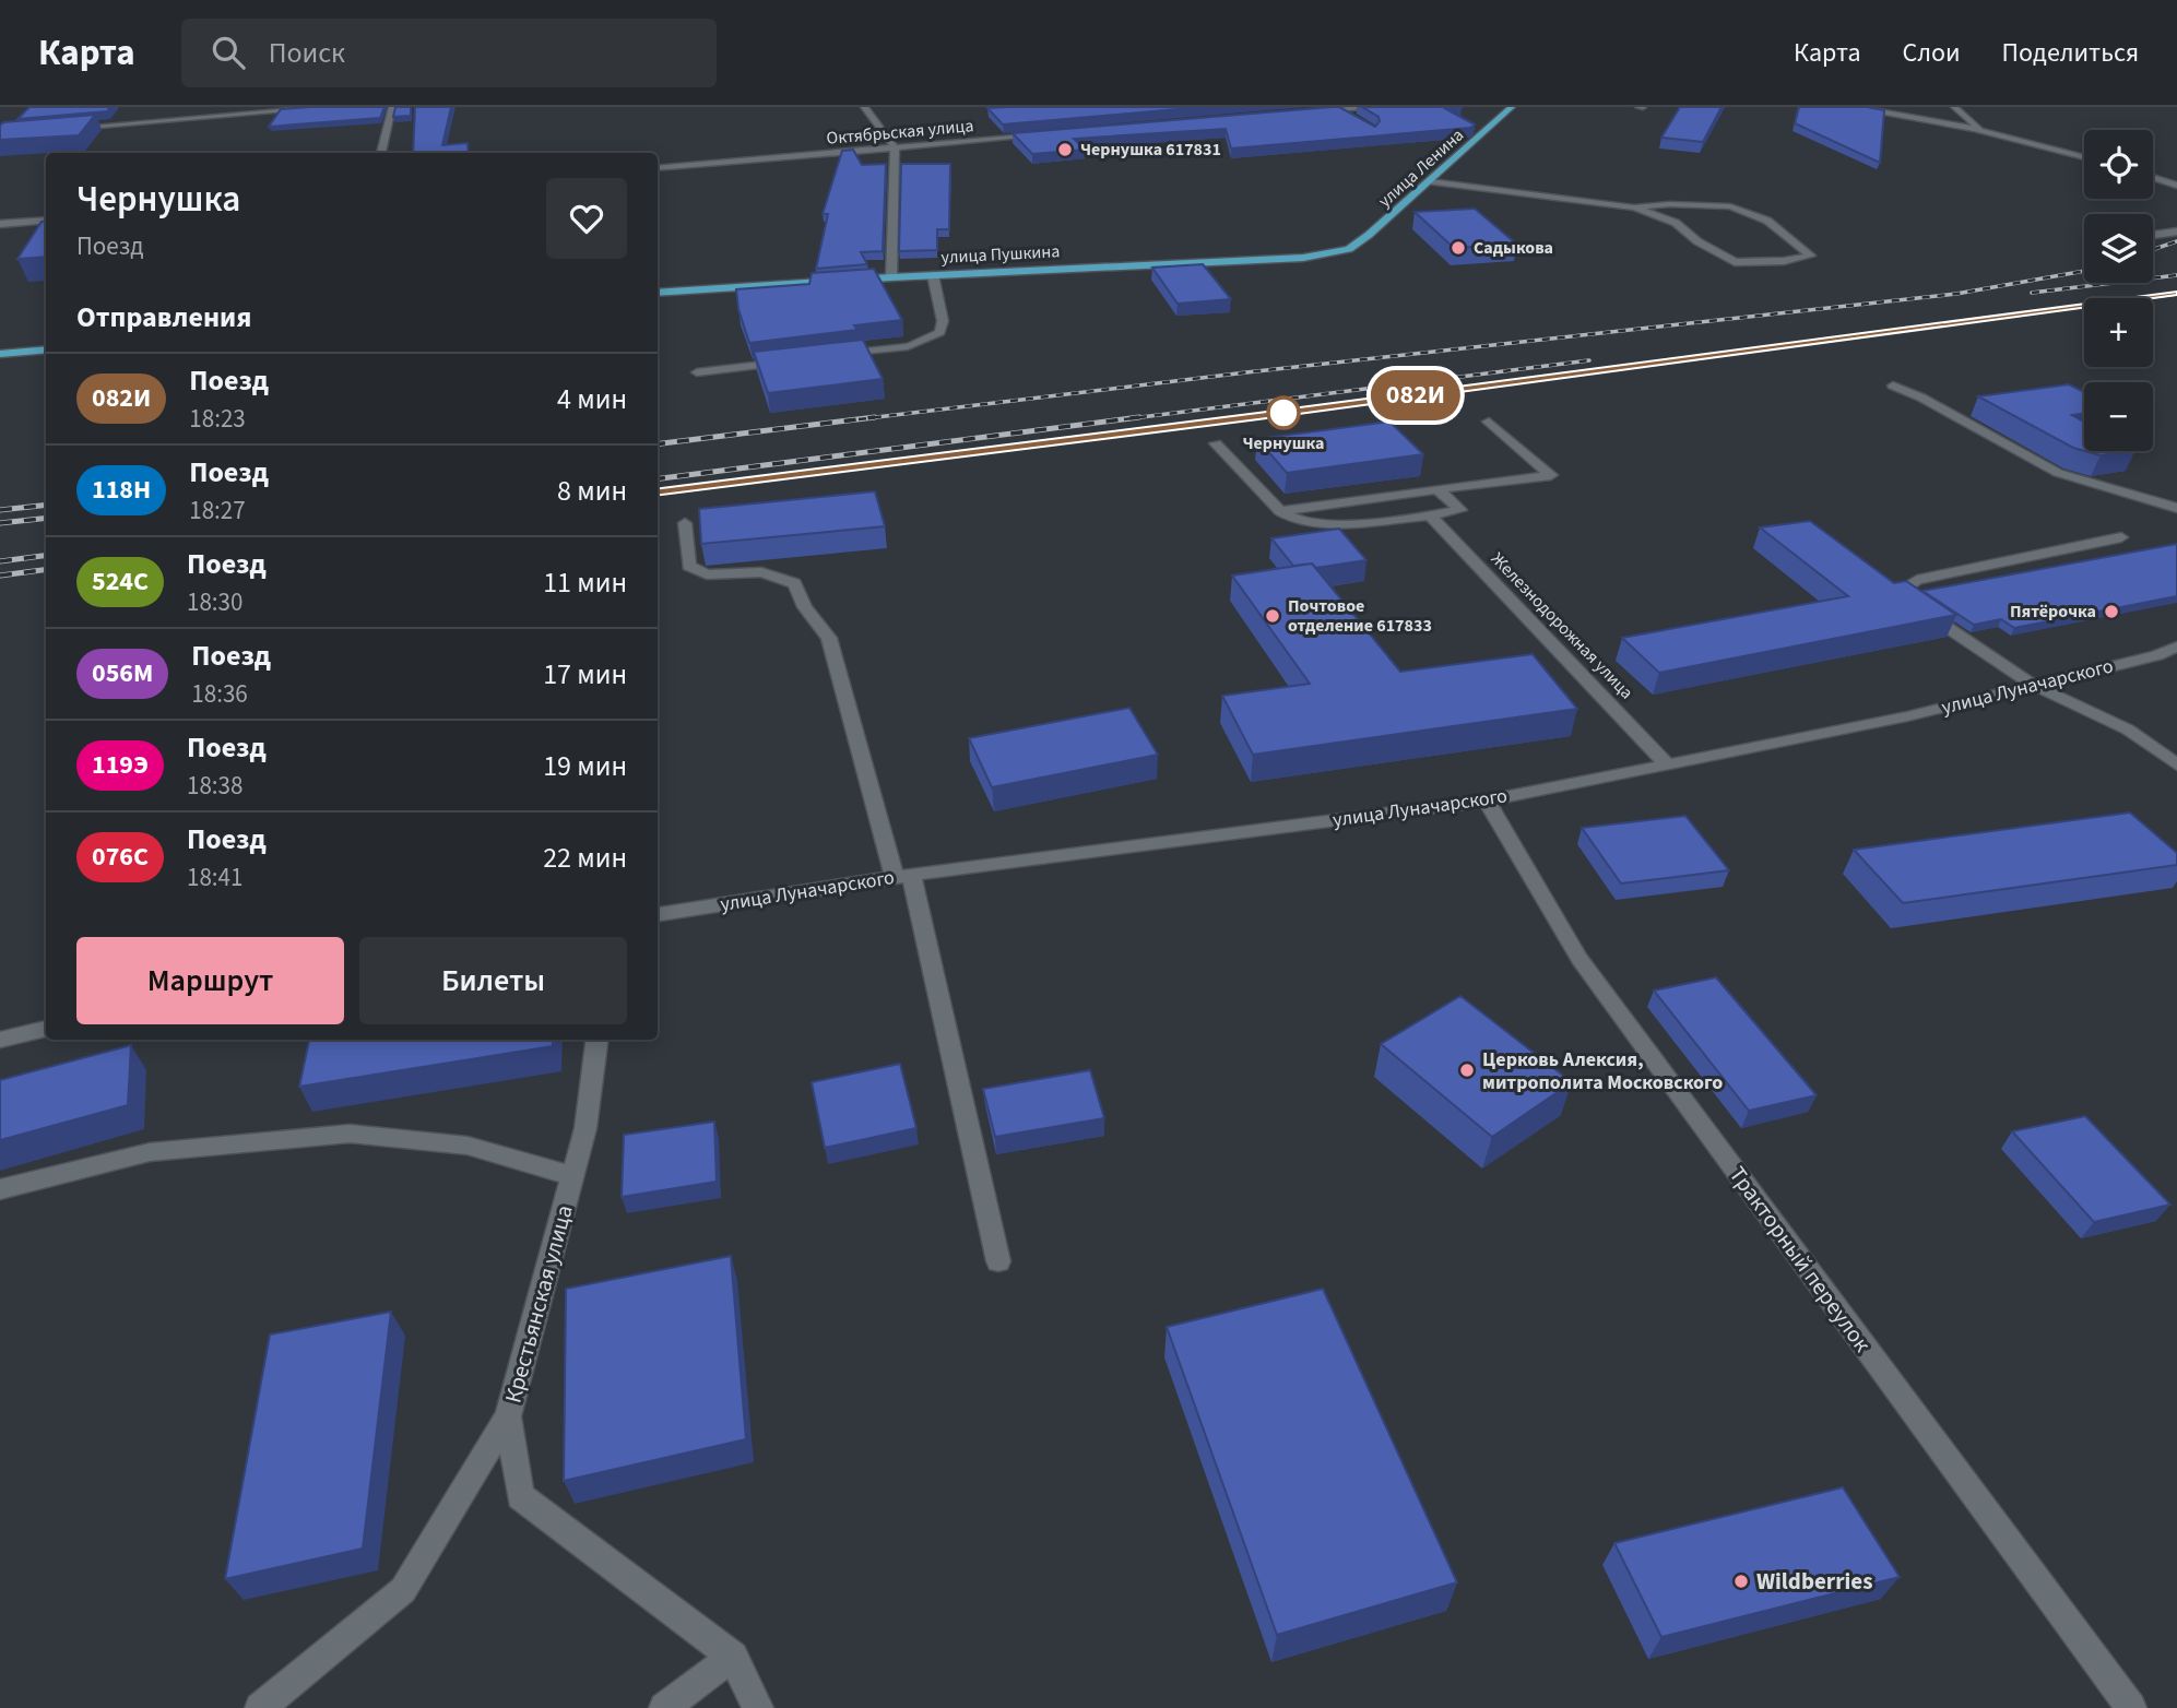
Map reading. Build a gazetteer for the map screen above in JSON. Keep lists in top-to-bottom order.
{
  "streets": {
    "main road": ["улица Ленина", "улица Пушкина"],
    "street": [
      "Октябрьская улица",
      "Железнодорожная улица",
      "улица Луначарского",
      "Тракторный переулок",
      "Крестьянская улица"
    ]
  },
  "crossings": [
    ["улица Ленина", "улица Пушкина"],
    ["Железнодорожная улица", "улица Луначарского"],
    ["улица Луначарского", "Тракторный переулок"]
  ],
  "places": [
    "Чернушка 617831",
    "Садыкова",
    "Чернушка",
    "Пятёрочка",
    "Почтовое отделение 617833",
    "Церковь Алексия, митрополита Московского",
    "Wildberries"
  ],
  "page": {
    "header": "Карта",
    "search": "Поиск",
    "nav": ["Карта", "Слои", "Поделиться"],
    "on_map": "082И",
    "map_buttons": ["+", "−"],
    "heading": [
      ["Чернушка", "Поезд"],
      "Отправления"
    ],
    "list": [
      {
        "mark": "082И",
        "name": "Поезд",
        "note": "18:23",
        "value": "4 мин"
      },
      {
        "mark": "118Н",
        "name": "Поезд",
        "note": "18:27",
        "value": "8 мин"
      },
      {
        "mark": "524С",
        "name": "Поезд",
        "note": "18:30",
        "value": "11 мин"
      },
      {
        "mark": "056М",
        "name": "Поезд",
        "note": "18:36",
        "value": "17 мин"
      },
      {
        "mark": "119Э",
        "name": "Поезд",
        "note": "18:38",
        "value": "19 мин"
      },
      {
        "mark": "076С",
        "name": "Поезд",
        "note": "18:41",
        "value": "22 мин"
      }
    ],
    "buttons": ["Маршрут", "Билеты"]
  }
}
